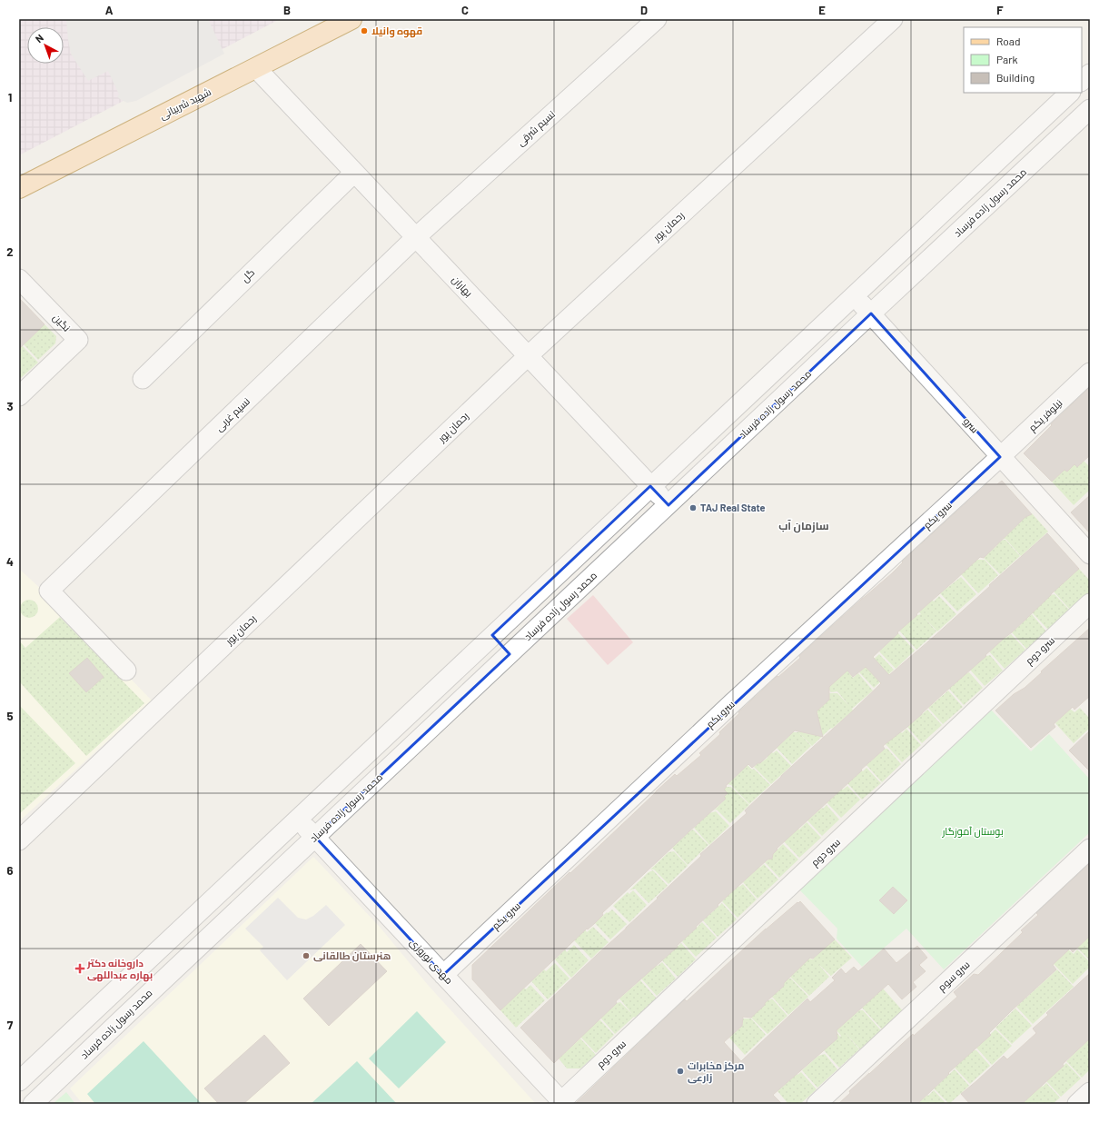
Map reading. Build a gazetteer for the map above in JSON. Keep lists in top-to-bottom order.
{
  "streets": {
    "main road": ["شهید شربیانی"],
    "street": [
      "نسیم شرقی",
      "محمد رسول زاده فرساد",
      "رحمان پور",
      "گل",
      "بهاران",
      "نگین",
      "نسیم غربی",
      "نیلوفر یکم",
      "سرو",
      "سرو یکم",
      "سرو دوم",
      "مهدی نوروزی",
      "سرو سوم"
    ]
  },
  "crossings": [
    ["شهید شربیانی", "بهاران"],
    ["نسیم شرقی", "بهاران"],
    ["نسیم شرقی", "نسیم غربی"],
    ["محمد رسول زاده فرساد", "بهاران"],
    ["محمد رسول زاده فرساد", "سرو"],
    ["محمد رسول زاده فرساد", "مهدی نوروزی"],
    ["رحمان پور", "بهاران"],
    ["گل", "بهاران"],
    ["بهاران", "نسیم غربی"],
    ["نیلوفر یکم", "سرو"],
    ["نیلوفر یکم", "سرو یکم"],
    ["سرو", "سرو یکم"],
    ["سرو یکم", "مهدی نوروزی"],
    ["سرو دوم", "مهدی نوروزی"]
  ],
  "districts": ["سازمان آب"],
  "parks": ["بوستان آموزگار"],
  "places": {
    "other": [
      "قهوه وانیلا",
      "TAJ Real State",
      "هنرستان طالقانی",
      "مرکز مخابرات زارعی"
    ],
    "health": ["داروخانه دکتر بهاره عبداللهی"]
  },
  "legend": ["Road", "Park", "Building"],
  "north": "top left",
  "grid": {
    "columns": [
      "A",
      "B",
      "C",
      "D",
      "E",
      "F"
    ],
    "rows": [
      "1",
      "2",
      "3",
      "4",
      "5",
      "6",
      "7"
    ]
  }
}
